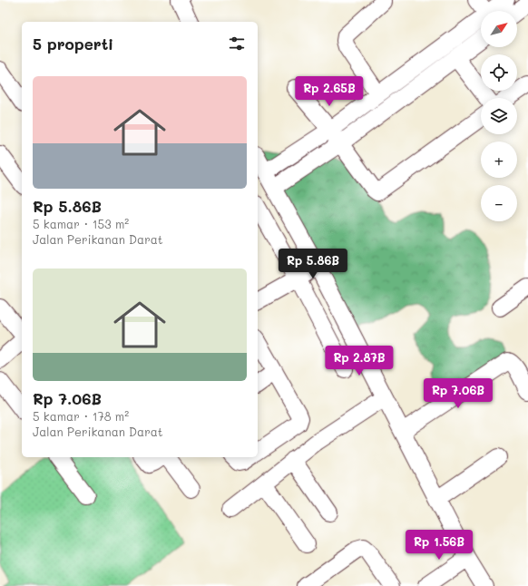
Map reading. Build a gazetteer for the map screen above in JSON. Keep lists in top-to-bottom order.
{
  "north": "top right",
  "page": {
    "map_buttons": ["+", "−"],
    "heading": "5 properti",
    "list": [
      {
        "name": "Rp 5.86B",
        "note": "5 kamar · 153 m² · Jalan Perikanan Darat"
      },
      {
        "name": "Rp 7.06B",
        "note": "5 kamar · 178 m² · Jalan Perikanan Darat"
      }
    ],
    "price": [
      "Rp 2.65B",
      "Rp 5.86B",
      "Rp 2.87B",
      "Rp 7.06B",
      "Rp 1.56B"
    ]
  }
}
